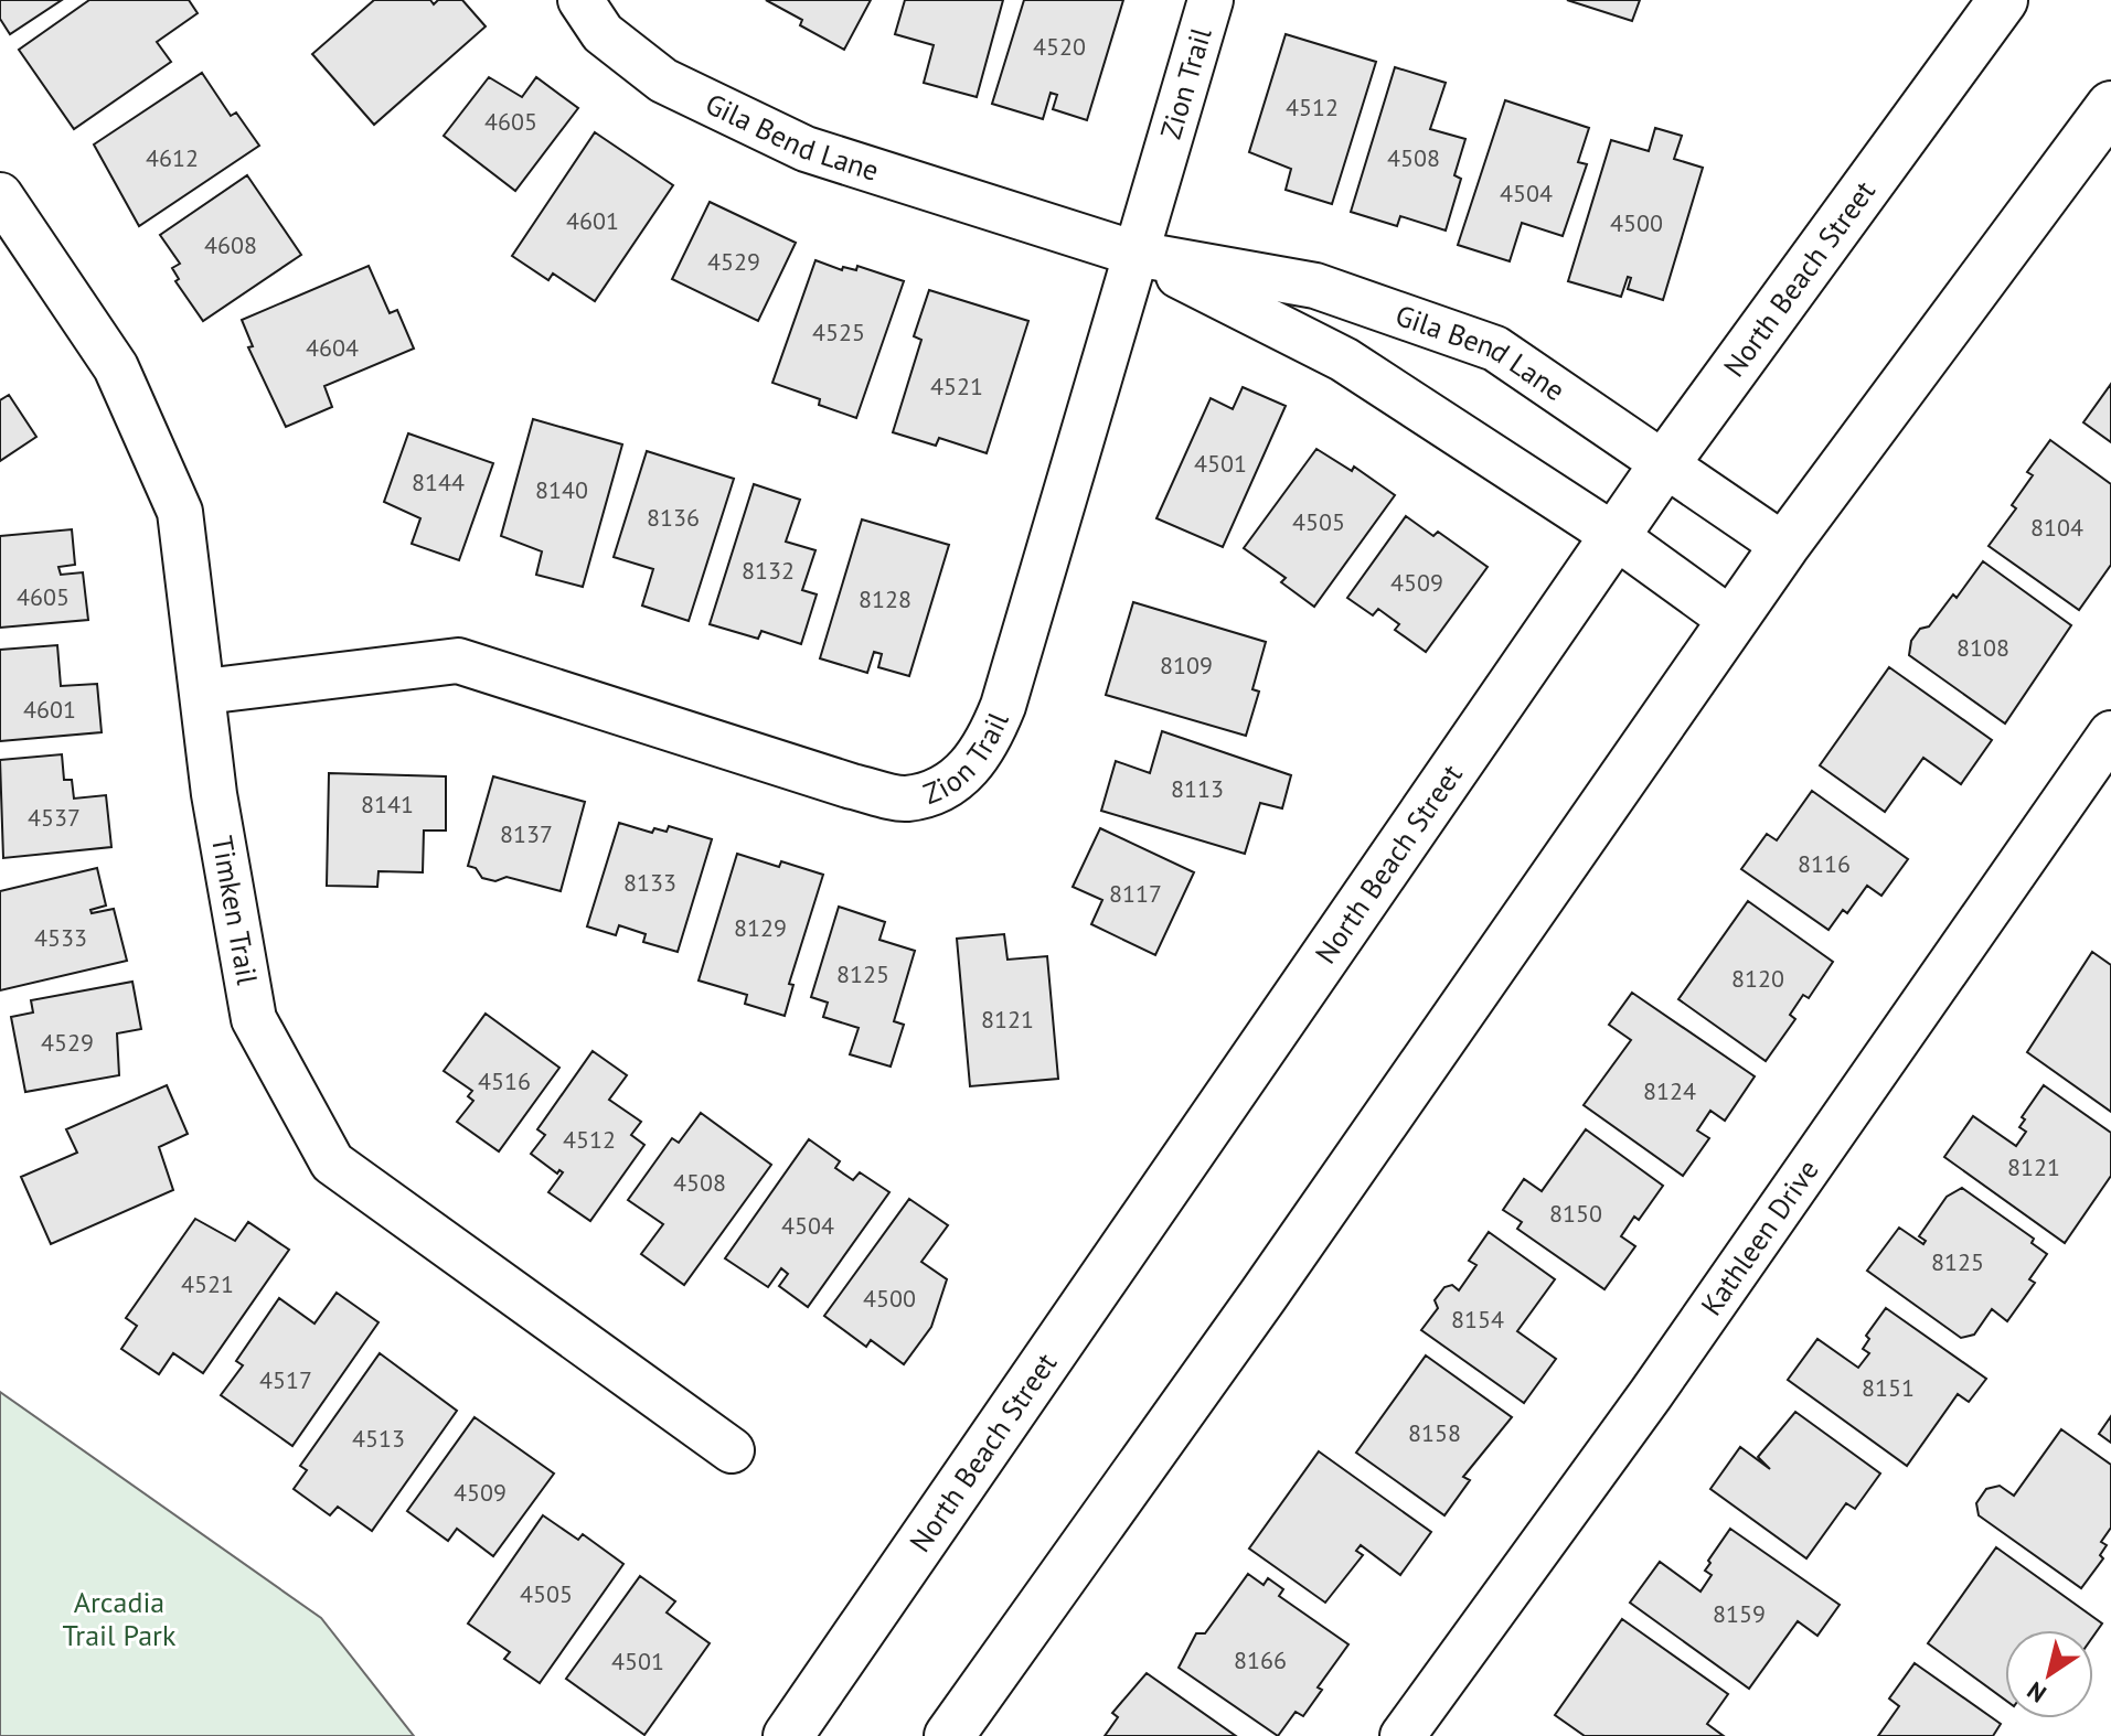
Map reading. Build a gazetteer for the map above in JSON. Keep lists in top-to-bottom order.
{
  "streets": {
    "main road": ["North Beach Street"],
    "street": [
      "Zion Trail",
      "Gila Bend Lane",
      "Timken Trail",
      "Kathleen Drive"
    ]
  },
  "crossings": [
    ["Zion Trail", "Gila Bend Lane"],
    ["Zion Trail", "Timken Trail"],
    ["Gila Bend Lane", "North Beach Street"]
  ],
  "parks": ["Arcadia Trail Park"],
  "house_numbers": [
    "4520",
    "4512",
    "4605",
    "4612",
    "4508",
    "4504",
    "4601",
    "4500",
    "4608",
    "4529",
    "4525",
    "4604",
    "4521",
    "4501",
    "8144",
    "8140",
    "8136",
    "4505",
    "8104",
    "8132",
    "4509",
    "4605",
    "8128",
    "8108",
    "8109",
    "4601",
    "8113",
    "8141",
    "4537",
    "8137",
    "8116",
    "8133",
    "8117",
    "8129",
    "4533",
    "8125",
    "8120",
    "8121",
    "4529",
    "4516",
    "8124",
    "4512",
    "8121",
    "4508",
    "8150",
    "4504",
    "8125",
    "4521",
    "4500",
    "8154",
    "4517",
    "8151",
    "8158",
    "4513",
    "4509",
    "4505",
    "8159",
    "8166",
    "4501"
  ],
  "north": "bottom left"
}
